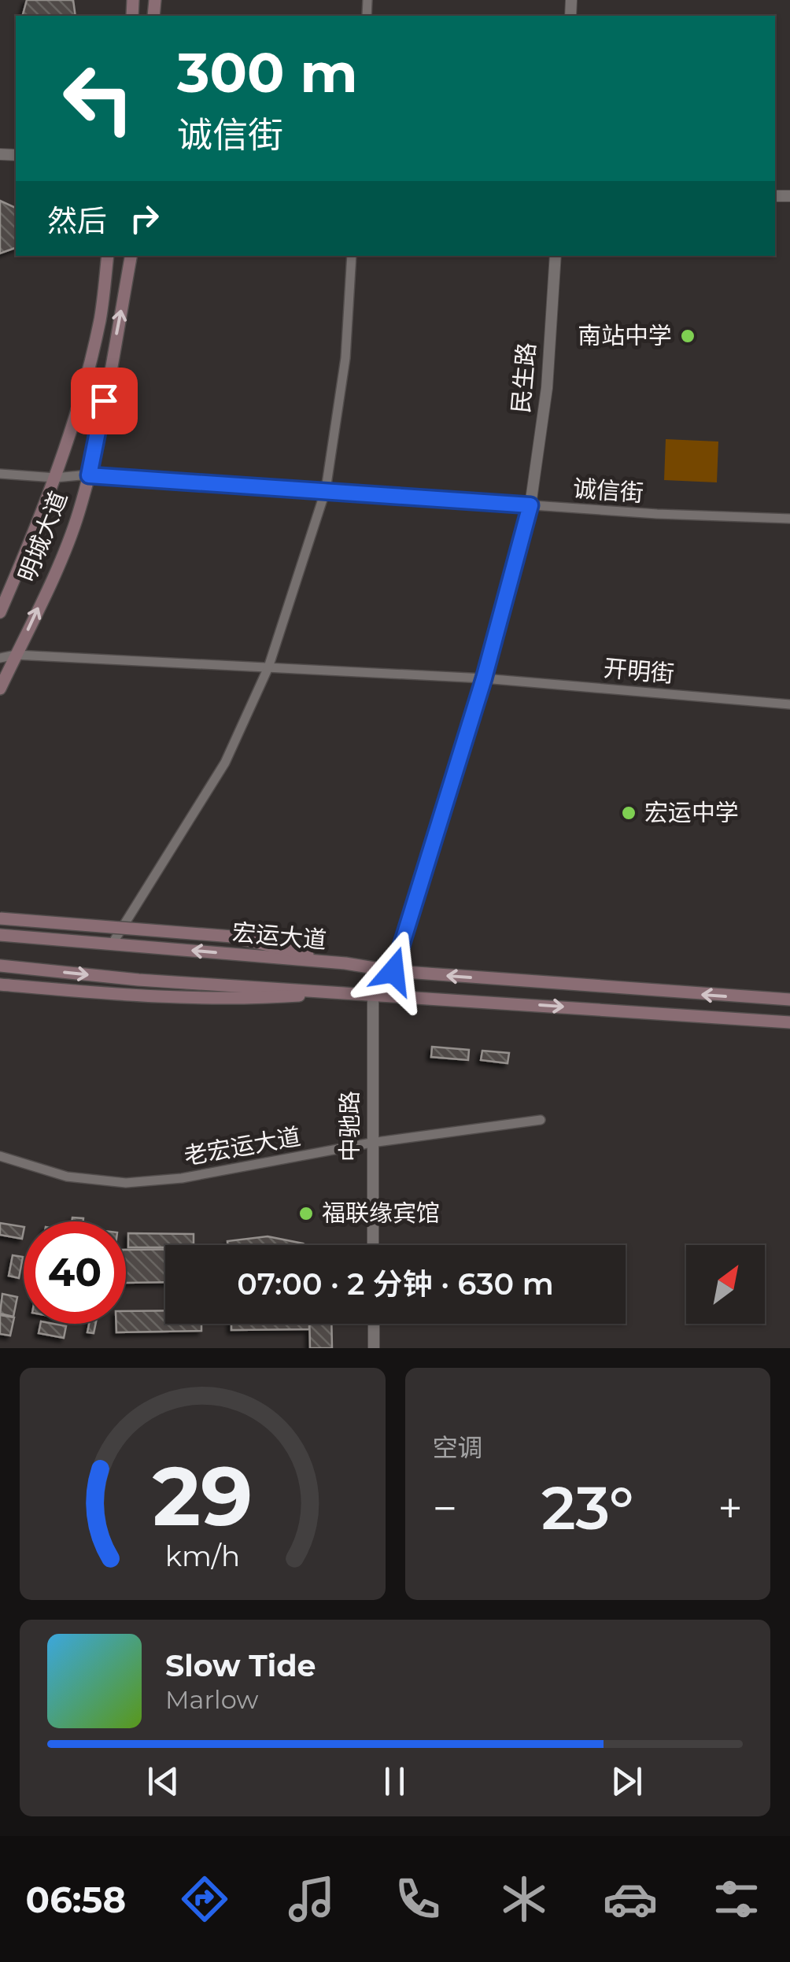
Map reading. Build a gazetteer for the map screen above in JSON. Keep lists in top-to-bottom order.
{
  "streets": {
    "main road": ["明城大道", "宏运大道"],
    "street": [
      "民生路",
      "诚信街",
      "开明街",
      "中驰路",
      "老宏运大道"
    ]
  },
  "crossings": [
    ["民生路", "诚信街"],
    ["民生路", "开明街"],
    ["民生路", "宏运大道"],
    ["诚信街", "明城大道"],
    ["明城大道", "开明街"],
    ["中驰路", "老宏运大道"]
  ],
  "places": ["南站中学", "宏运中学", "福联缘宾馆"],
  "north": "top right",
  "page": {
    "turn": ["300 m", "诚信街"],
    "then": "然后",
    "limit": "40",
    "trip": "07:00 · 2 分钟 · 630 m",
    "tile": "空调",
    "heat": ["−", "23°", "+"],
    "song": ["Slow Tide", "Marlow"],
    "tabs": "06:58",
    "gauge": ["29", "km/h"]
  }
}
